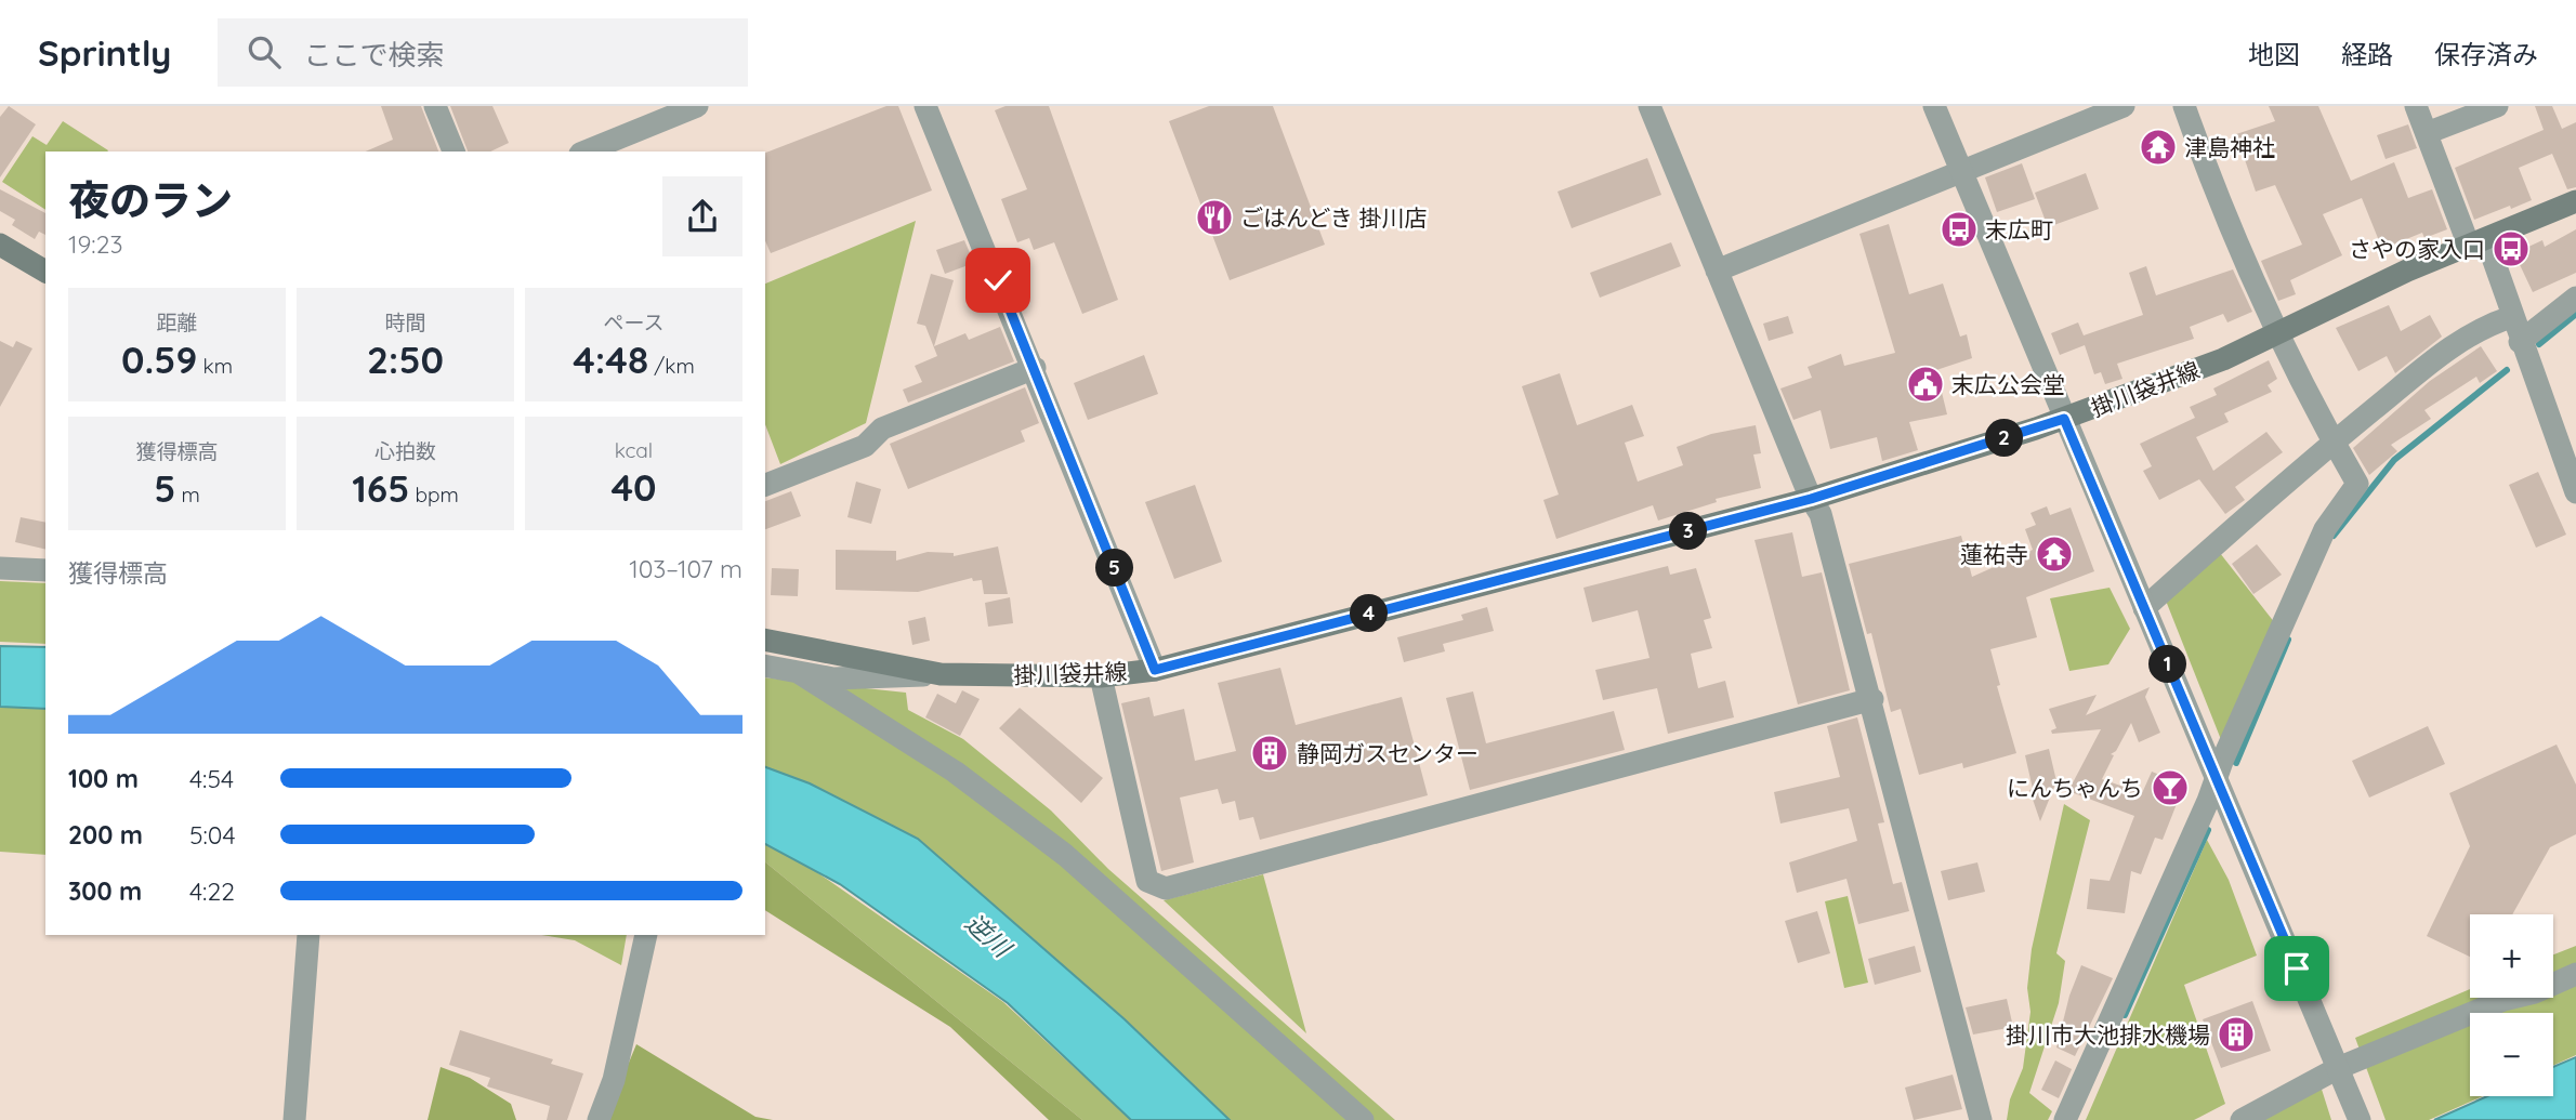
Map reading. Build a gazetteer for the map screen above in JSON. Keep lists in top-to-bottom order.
{
  "streets": {
    "main road": ["掛川袋井線"]
  },
  "water": ["逆川"],
  "places": {
    "temple": ["津島神社", "蓮祐寺"],
    "restaurant": ["ごはんどき 掛川店"],
    "bus stop": ["末広町", "さやの家入口"],
    "public building": ["末広公会堂"],
    "building": ["静岡ガスセンター", "掛川市大池排水機場"],
    "bar": ["にんちゃんち"]
  },
  "page": {
    "header": "Sprintly",
    "search": "ここで検索",
    "nav": ["地図", "経路", "保存済み"],
    "heading": ["夜のラン", "19:23"],
    "stats": [
      ["距離", "0.59 km"],
      ["時間", "2:50"],
      ["ペース", "4:48 /km"],
      ["獲得標高", "5 m"],
      ["心拍数", "165 bpm"],
      ["kcal", "40"]
    ],
    "pins": [
      "2",
      "3",
      "5",
      "4",
      "1"
    ],
    "chart": ["獲得標高", "103–107 m"],
    "list": [
      {
        "name": "100 m",
        "note": "4:54"
      },
      {
        "name": "200 m",
        "note": "5:04"
      },
      {
        "name": "300 m",
        "note": "4:22"
      }
    ],
    "map_buttons": ["+", "−"]
  }
}
